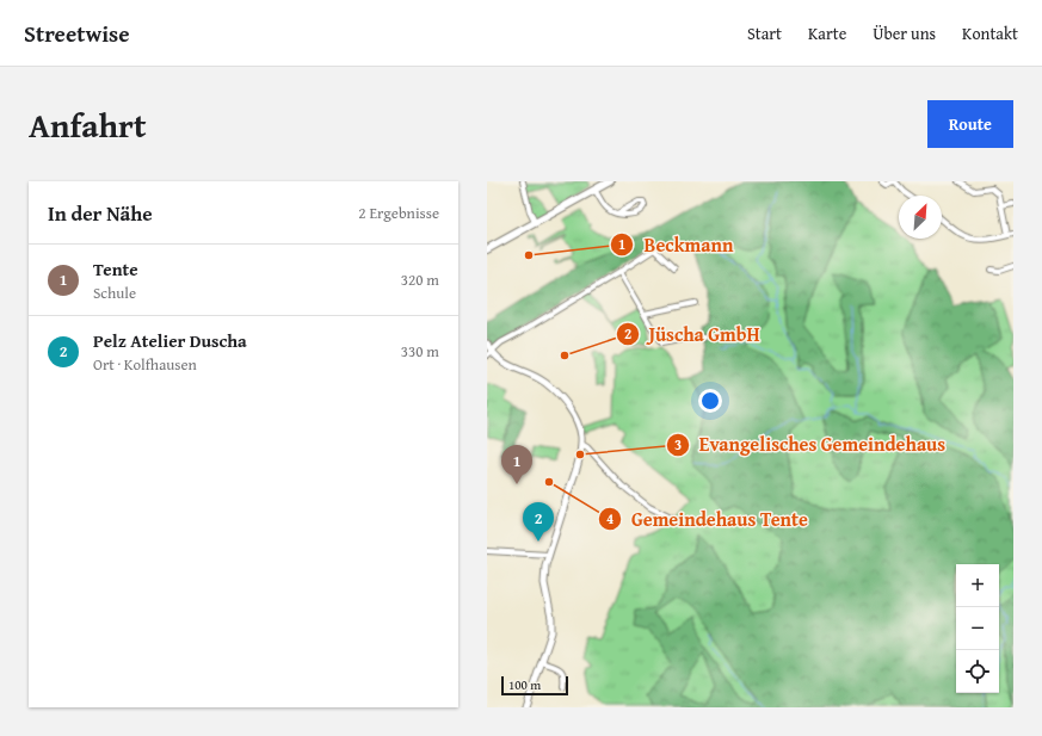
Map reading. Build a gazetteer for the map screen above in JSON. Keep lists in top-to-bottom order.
{
  "places": [
    "Beckmann",
    "Jüscha GmbH",
    "Evangelisches Gemeindehaus",
    "Gemeindehaus Tente"
  ],
  "scale_bar": "100 m",
  "north": "top right",
  "page": {
    "header": "Streetwise",
    "nav": [
      "Start",
      "Karte",
      "Über uns",
      "Kontakt"
    ],
    "title": "Anfahrt",
    "buttons": "Route",
    "heading": ["In der Nähe", "2 Ergebnisse"],
    "list": [
      {
        "mark": "1",
        "name": "Tente",
        "note": "Schule",
        "value": "320 m"
      },
      {
        "mark": "2",
        "name": "Pelz Atelier Duscha",
        "note": "Ort · Kolfhausen",
        "value": "330 m"
      }
    ],
    "pins": ["1", "2"],
    "map_buttons": ["+", "−"],
    "scale": "100 m"
  }
}
